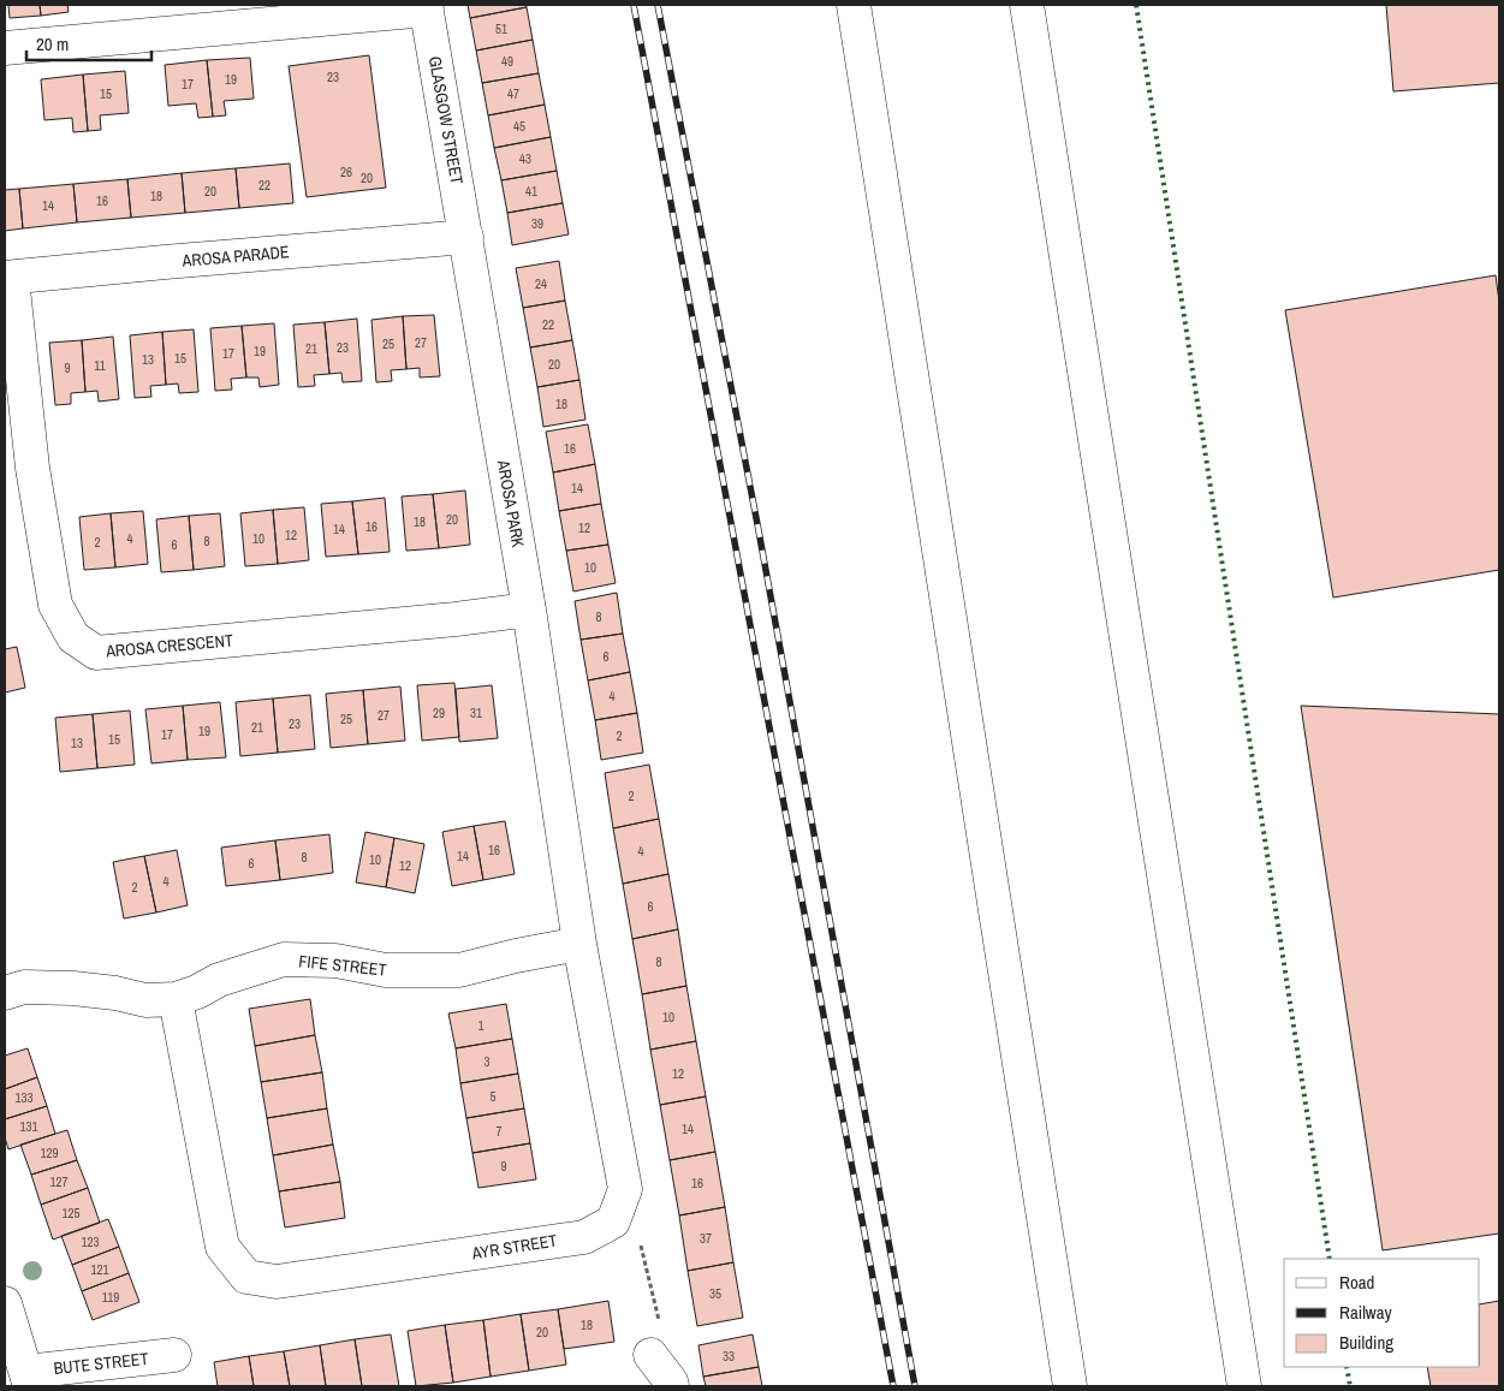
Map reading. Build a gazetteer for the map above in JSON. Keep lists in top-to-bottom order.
{
  "streets": {
    "main road": [
      "GLASGOW STREET",
      "AROSA PARADE",
      "AROSA PARK",
      "AROSA CRESCENT",
      "FIFE STREET",
      "AYR STREET",
      "BUTE STREET"
    ]
  },
  "crossings": [
    ["GLASGOW STREET", "AROSA PARADE"],
    ["GLASGOW STREET", "AROSA PARK"],
    ["AROSA PARADE", "AROSA PARK"],
    ["AROSA PARADE", "AROSA CRESCENT"],
    ["AROSA PARK", "AROSA CRESCENT"],
    ["AROSA PARK", "AYR STREET"],
    ["FIFE STREET", "AYR STREET"]
  ],
  "house_numbers": [
    "51",
    "49",
    "23",
    "19",
    "17",
    "15",
    "47",
    "45",
    "43",
    "26",
    "20",
    "22",
    "20",
    "41",
    "18",
    "16",
    "14",
    "39",
    "24",
    "22",
    "27",
    "25",
    "23",
    "21",
    "19",
    "17",
    "15",
    "13",
    "20",
    "11",
    "9",
    "18",
    "16",
    "14",
    "20",
    "18",
    "16",
    "12",
    "14",
    "12",
    "4",
    "10",
    "8",
    "2",
    "6",
    "10",
    "8",
    "6",
    "4",
    "29",
    "31",
    "27",
    "25",
    "23",
    "21",
    "19",
    "17",
    "2",
    "15",
    "13",
    "2",
    "16",
    "4",
    "14",
    "8",
    "10",
    "6",
    "12",
    "4",
    "2",
    "6",
    "8",
    "10",
    "1",
    "3",
    "12",
    "5",
    "133",
    "131",
    "14",
    "7",
    "129",
    "9",
    "127",
    "16",
    "125",
    "37",
    "123",
    "121",
    "35",
    "119",
    "18",
    "20",
    "33"
  ],
  "legend": ["Road", "Railway", "Building"],
  "scale_bar": "20 m"
}
